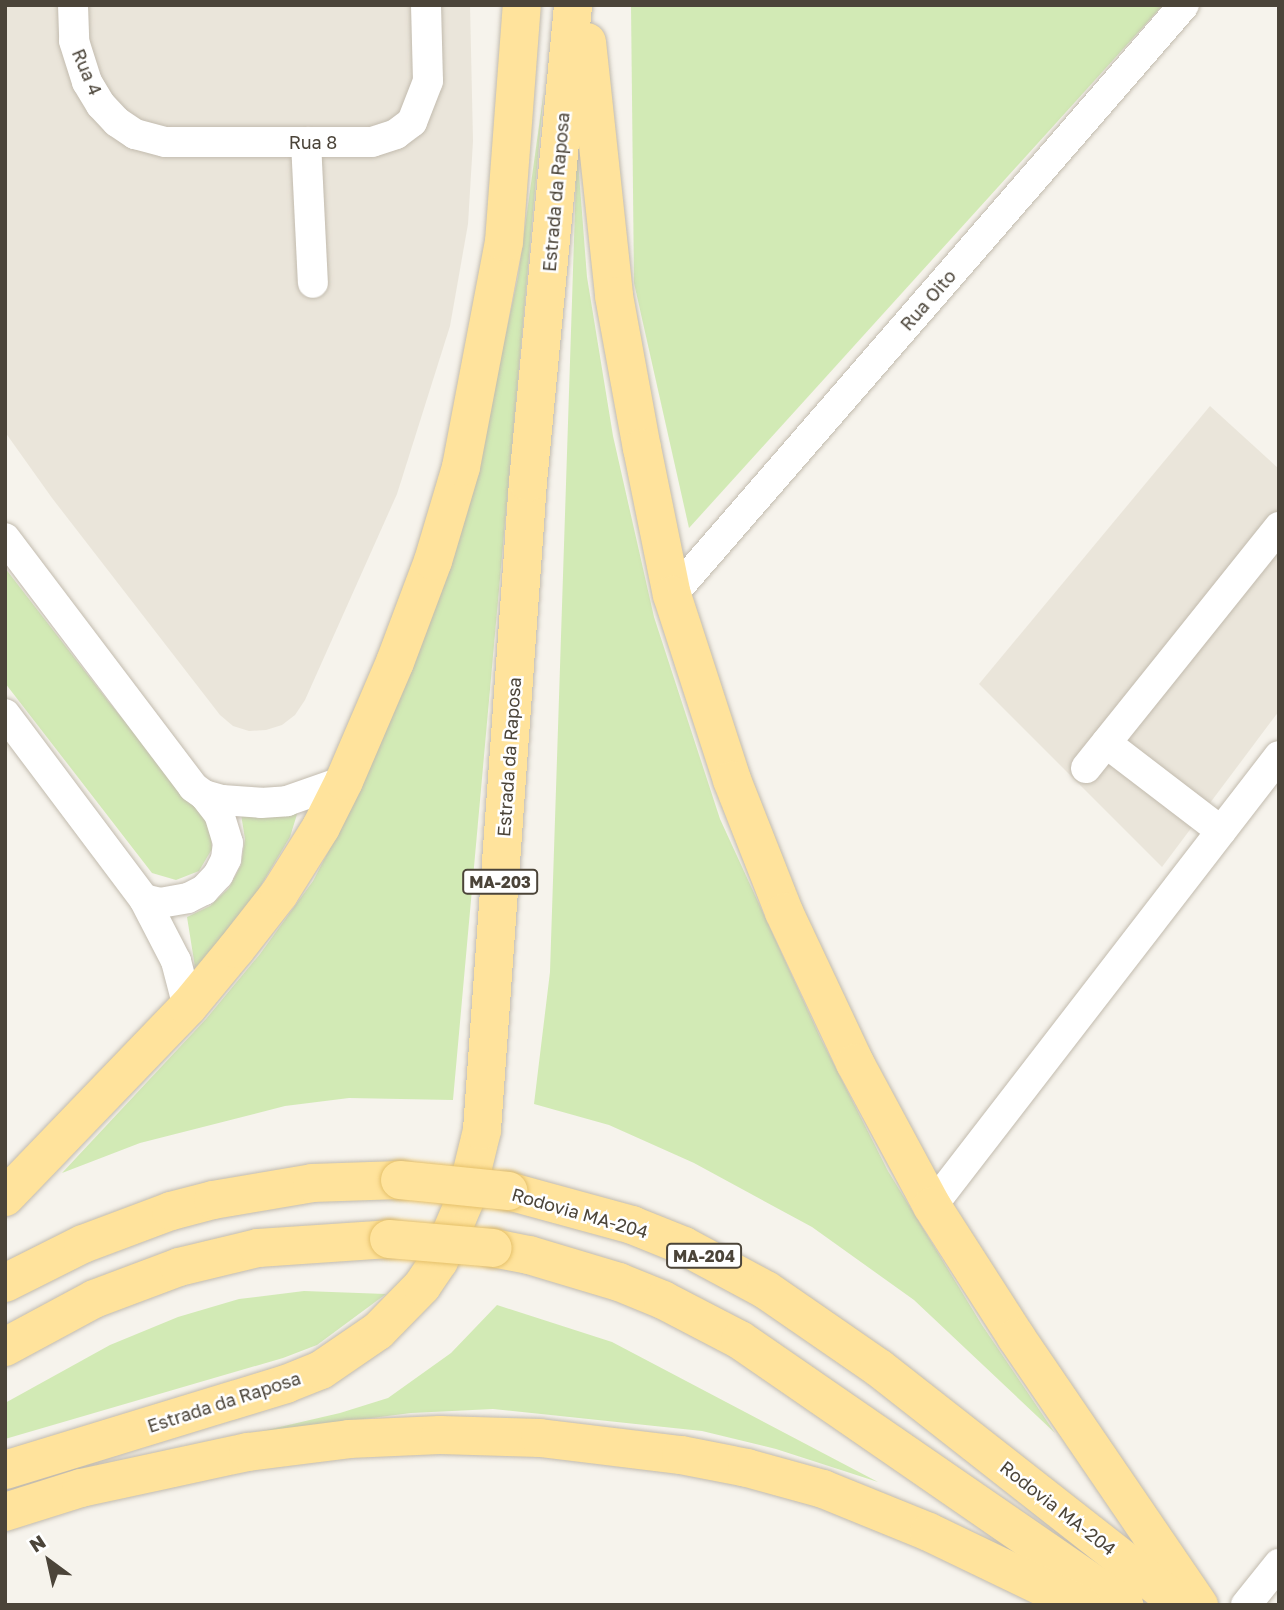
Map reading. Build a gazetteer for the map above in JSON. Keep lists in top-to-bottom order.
{
  "streets": {
    "main road": [
      "Estrada da Raposa",
      "MA-203",
      "Rodovia MA-204",
      "MA-204"
    ],
    "street": ["Rua 4", "Rua 8", "Rua Oito"]
  },
  "crossings": [
    ["Rua 4", "Rua 8"]
  ],
  "north": "top left"
}
